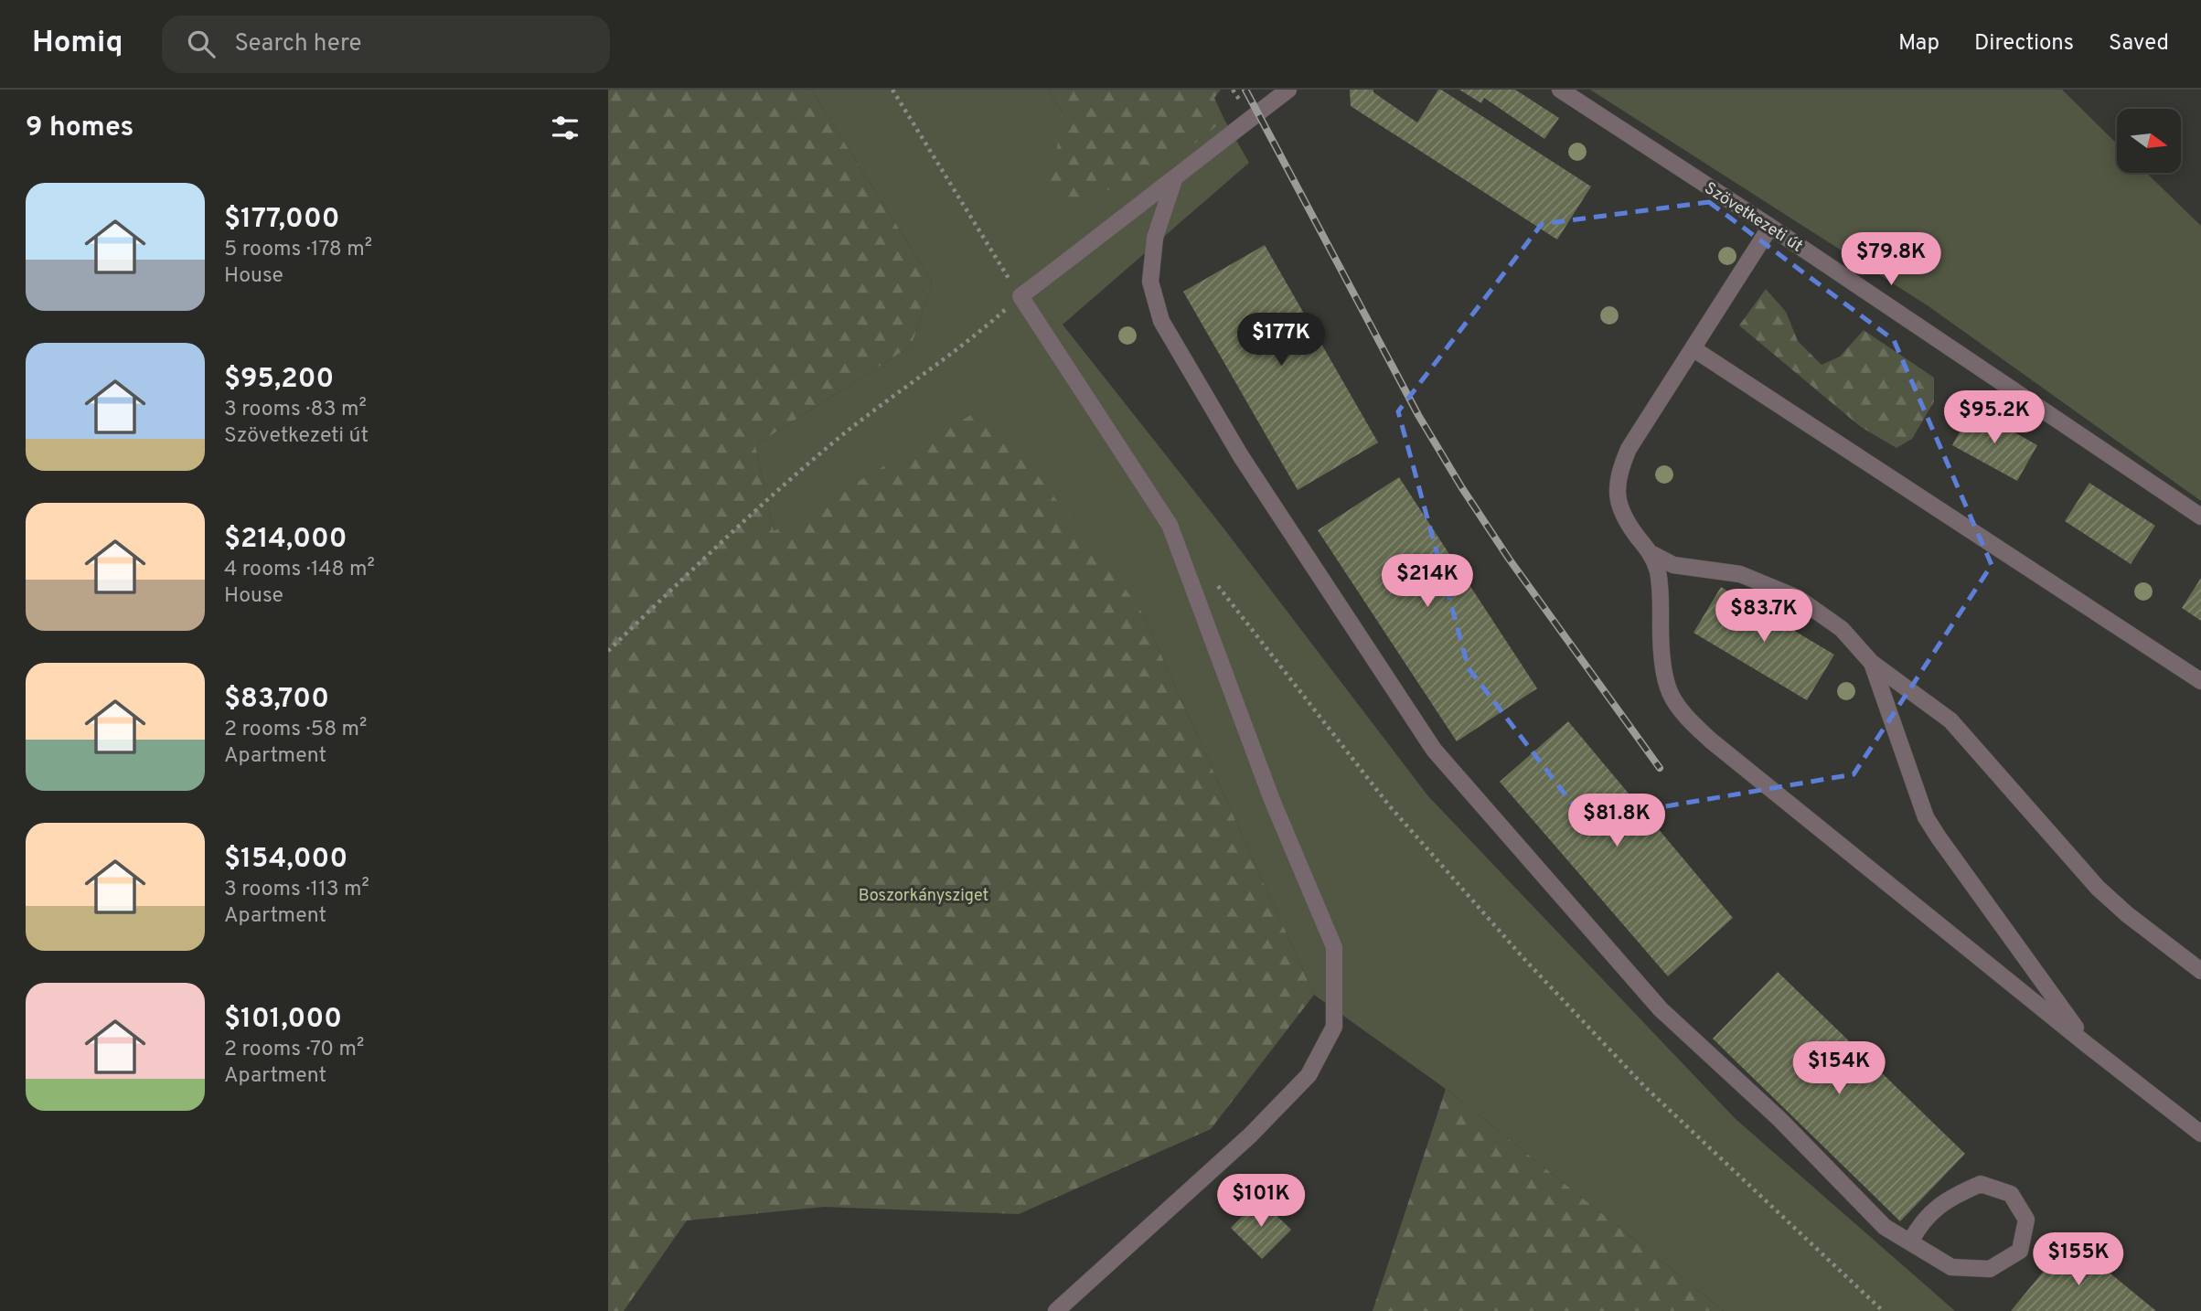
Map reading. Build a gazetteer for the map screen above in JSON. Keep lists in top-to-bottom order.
{
  "streets": {
    "street": ["Szövetkezeti út"]
  },
  "parks": ["Boszorkánysziget"],
  "north": "right",
  "page": {
    "header": "Homiq",
    "search": "Search here",
    "nav": ["Map", "Directions", "Saved"],
    "heading": "9 homes",
    "list": [
      {
        "name": "$177,000",
        "note": "5 rooms · 178 m² · House"
      },
      {
        "name": "$95,200",
        "note": "3 rooms · 83 m² · Szövetkezeti út"
      },
      {
        "name": "$214,000",
        "note": "4 rooms · 148 m² · House"
      },
      {
        "name": "$83,700",
        "note": "2 rooms · 58 m² · Apartment"
      },
      {
        "name": "$154,000",
        "note": "3 rooms · 113 m² · Apartment"
      },
      {
        "name": "$101,000",
        "note": "2 rooms · 70 m² · Apartment"
      }
    ],
    "price": [
      "$79.8K",
      "$177K",
      "$95.2K",
      "$214K",
      "$83.7K",
      "$81.8K",
      "$154K",
      "$101K",
      "$155K"
    ]
  }
}
